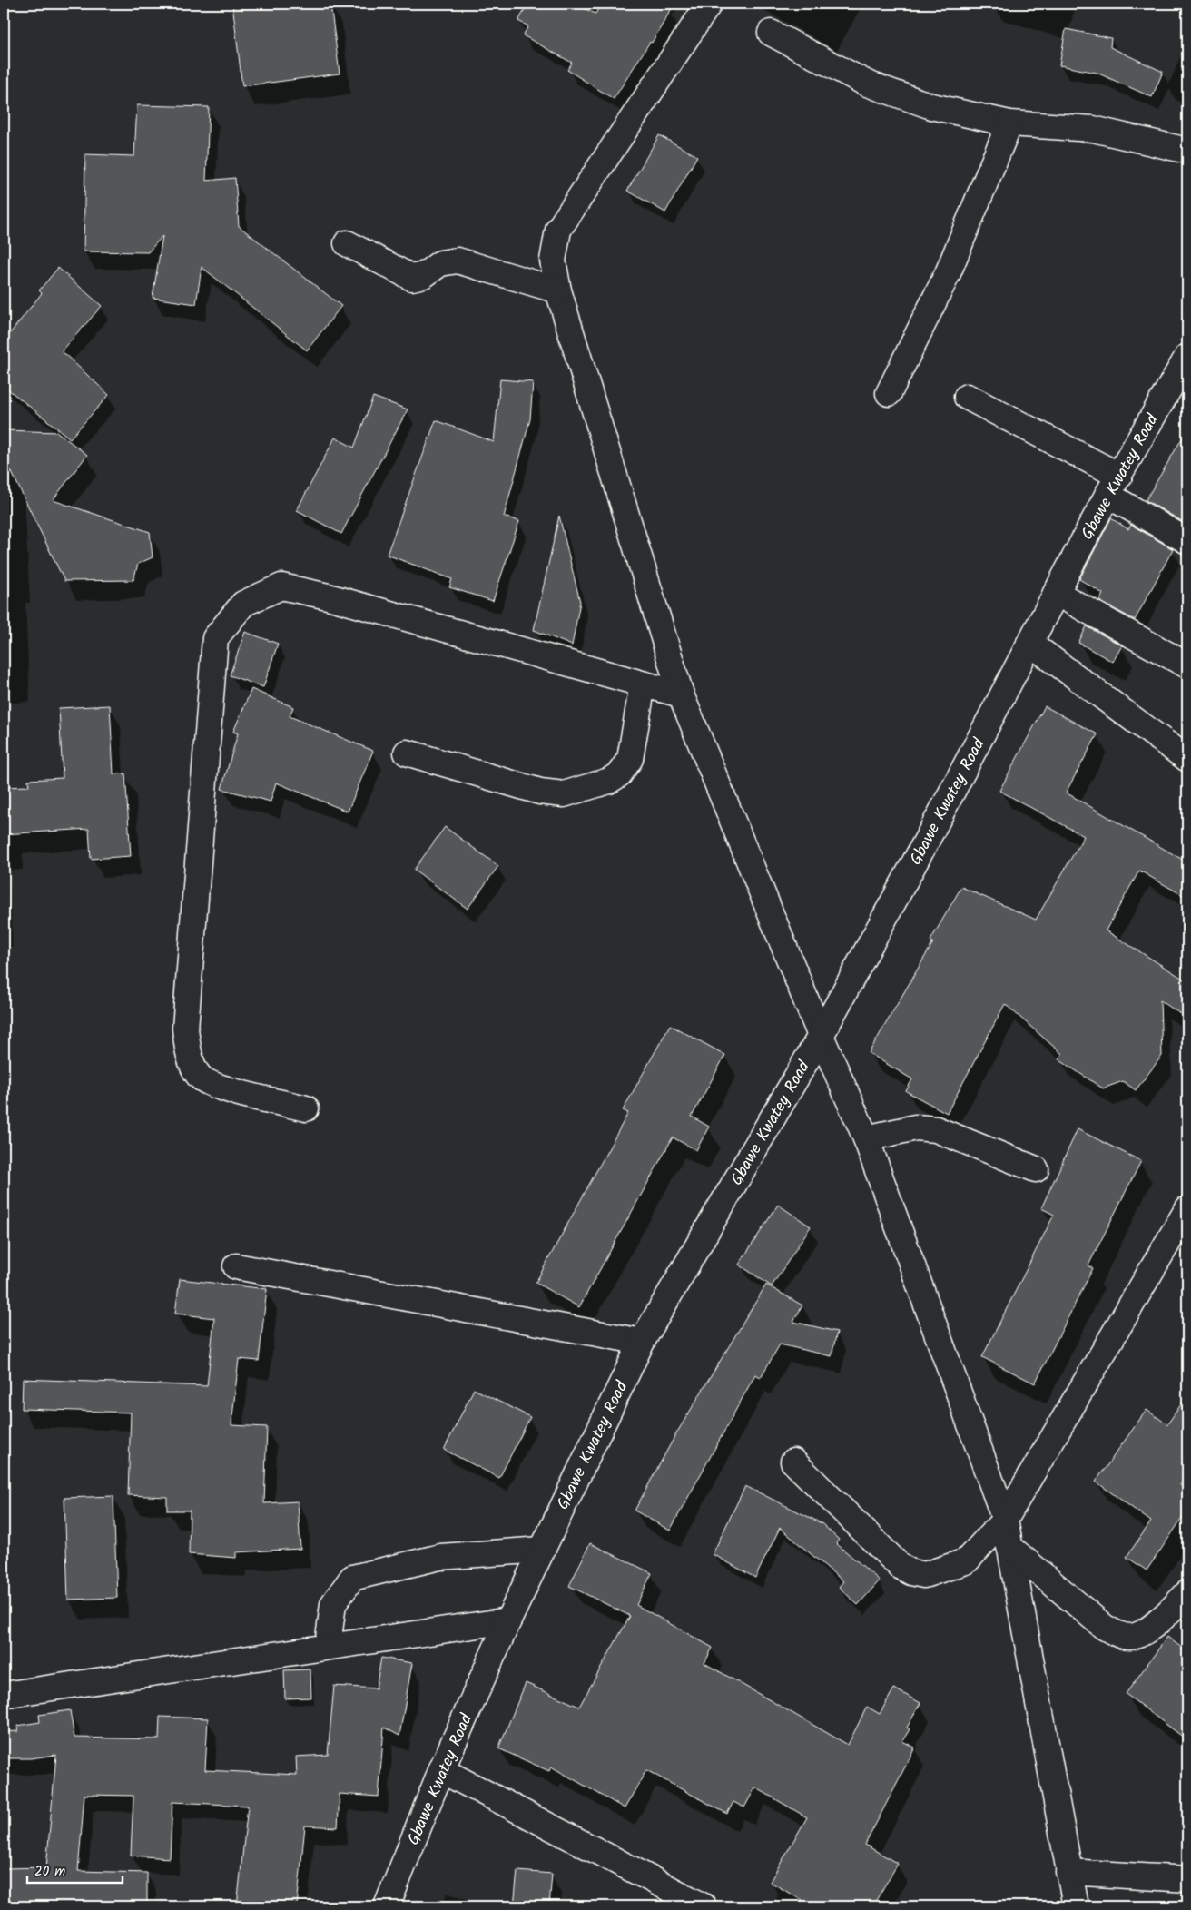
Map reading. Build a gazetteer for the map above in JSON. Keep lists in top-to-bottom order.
{
  "streets": {
    "street": ["Gbawe Kwatey Road"]
  },
  "scale_bar": "20 m"
}
